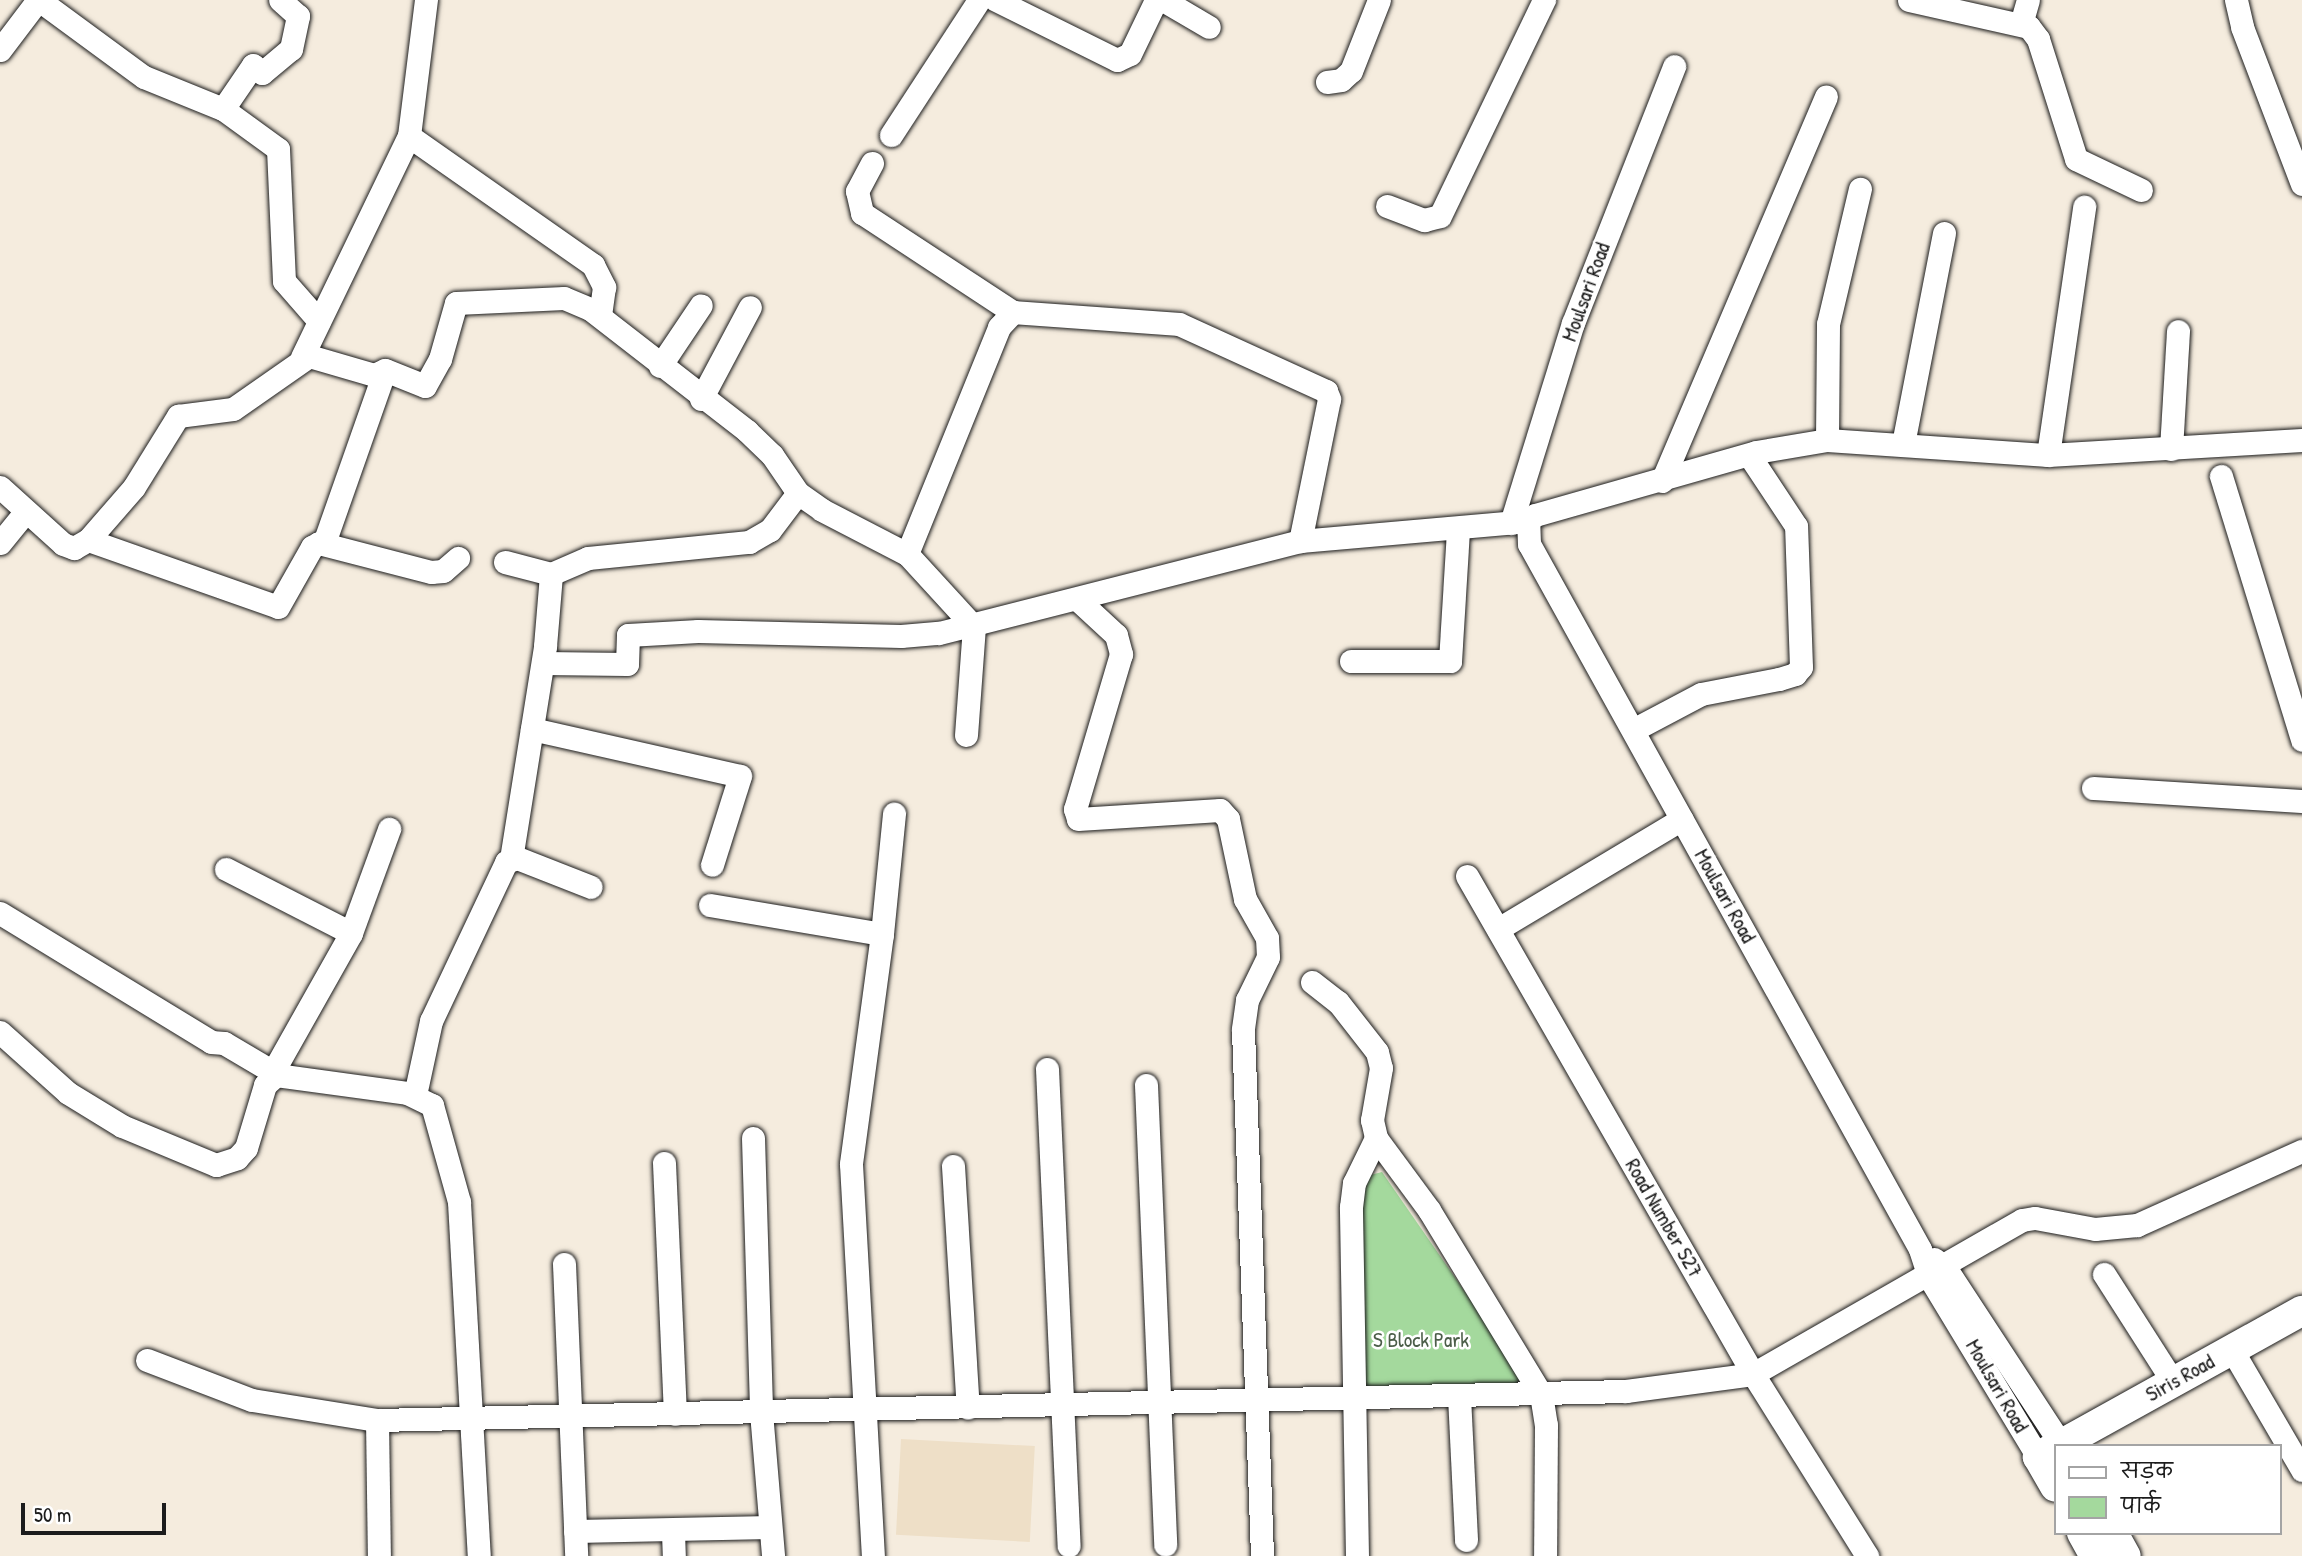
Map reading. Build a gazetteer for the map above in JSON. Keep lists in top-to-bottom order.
{
  "streets": {
    "street": ["Moulsari Road", "Road Number S27", "Siris Road"]
  },
  "parks": ["S Block Park"],
  "legend": ["सड़क", "पार्क"],
  "scale_bar": "50 m"
}
